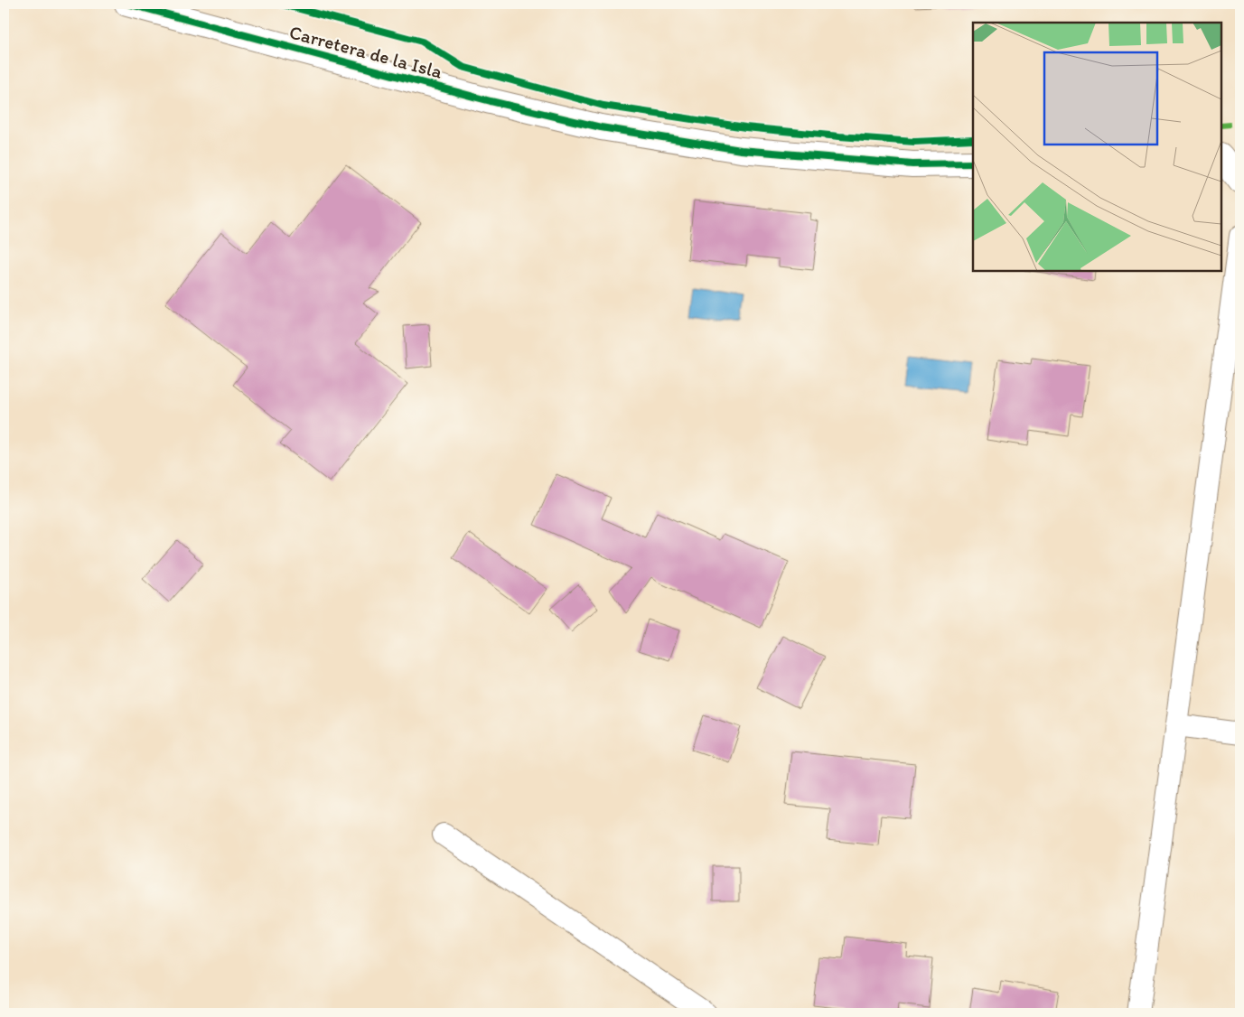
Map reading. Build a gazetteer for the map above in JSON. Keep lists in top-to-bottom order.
{
  "streets": {
    "street": ["Carretera de la Isla"]
  }
}
